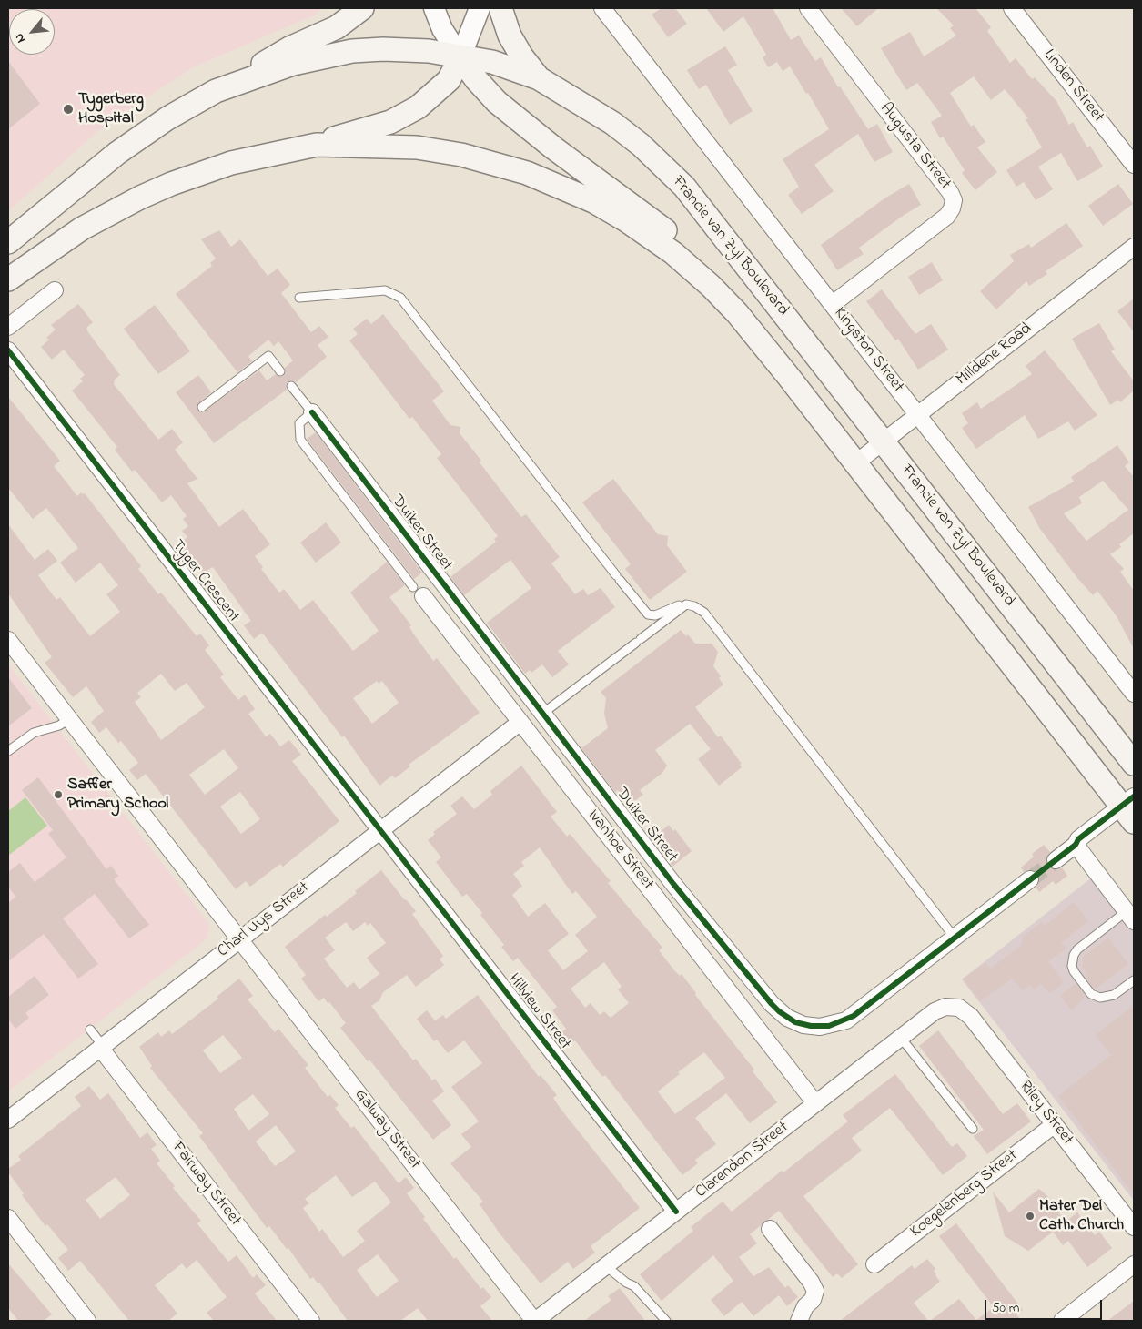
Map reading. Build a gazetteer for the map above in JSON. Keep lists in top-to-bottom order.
{
  "streets": {
    "main road": ["Francie van Zyl Boulevard"],
    "street": [
      "Linden Street",
      "Augusta Street",
      "Kingston Street",
      "Milldene Road",
      "Duiker Street",
      "Tyger Crescent",
      "Ivanhoe Street",
      "Charl Uys Street",
      "Hillview Street",
      "Riley Street",
      "Galway Street",
      "Clarendon Street",
      "Fairway Street",
      "Koegelenberg Street"
    ]
  },
  "crossings": [
    ["Augusta Street", "Kingston Street"],
    ["Francie van Zyl Boulevard", "Milldene Road"],
    ["Kingston Street", "Milldene Road"],
    ["Tyger Crescent", "Charl Uys Street"],
    ["Tyger Crescent", "Hillview Street"],
    ["Ivanhoe Street", "Charl Uys Street"],
    ["Ivanhoe Street", "Clarendon Street"],
    ["Charl Uys Street", "Hillview Street"],
    ["Charl Uys Street", "Galway Street"],
    ["Charl Uys Street", "Fairway Street"],
    ["Hillview Street", "Clarendon Street"],
    ["Riley Street", "Clarendon Street"],
    ["Riley Street", "Koegelenberg Street"],
    ["Galway Street", "Clarendon Street"]
  ],
  "places": ["Tygerberg Hospital", "Saffier Primary School", "Mater Dei Cath. Church"],
  "scale_bar": "50 m",
  "north": "bottom left"
}
